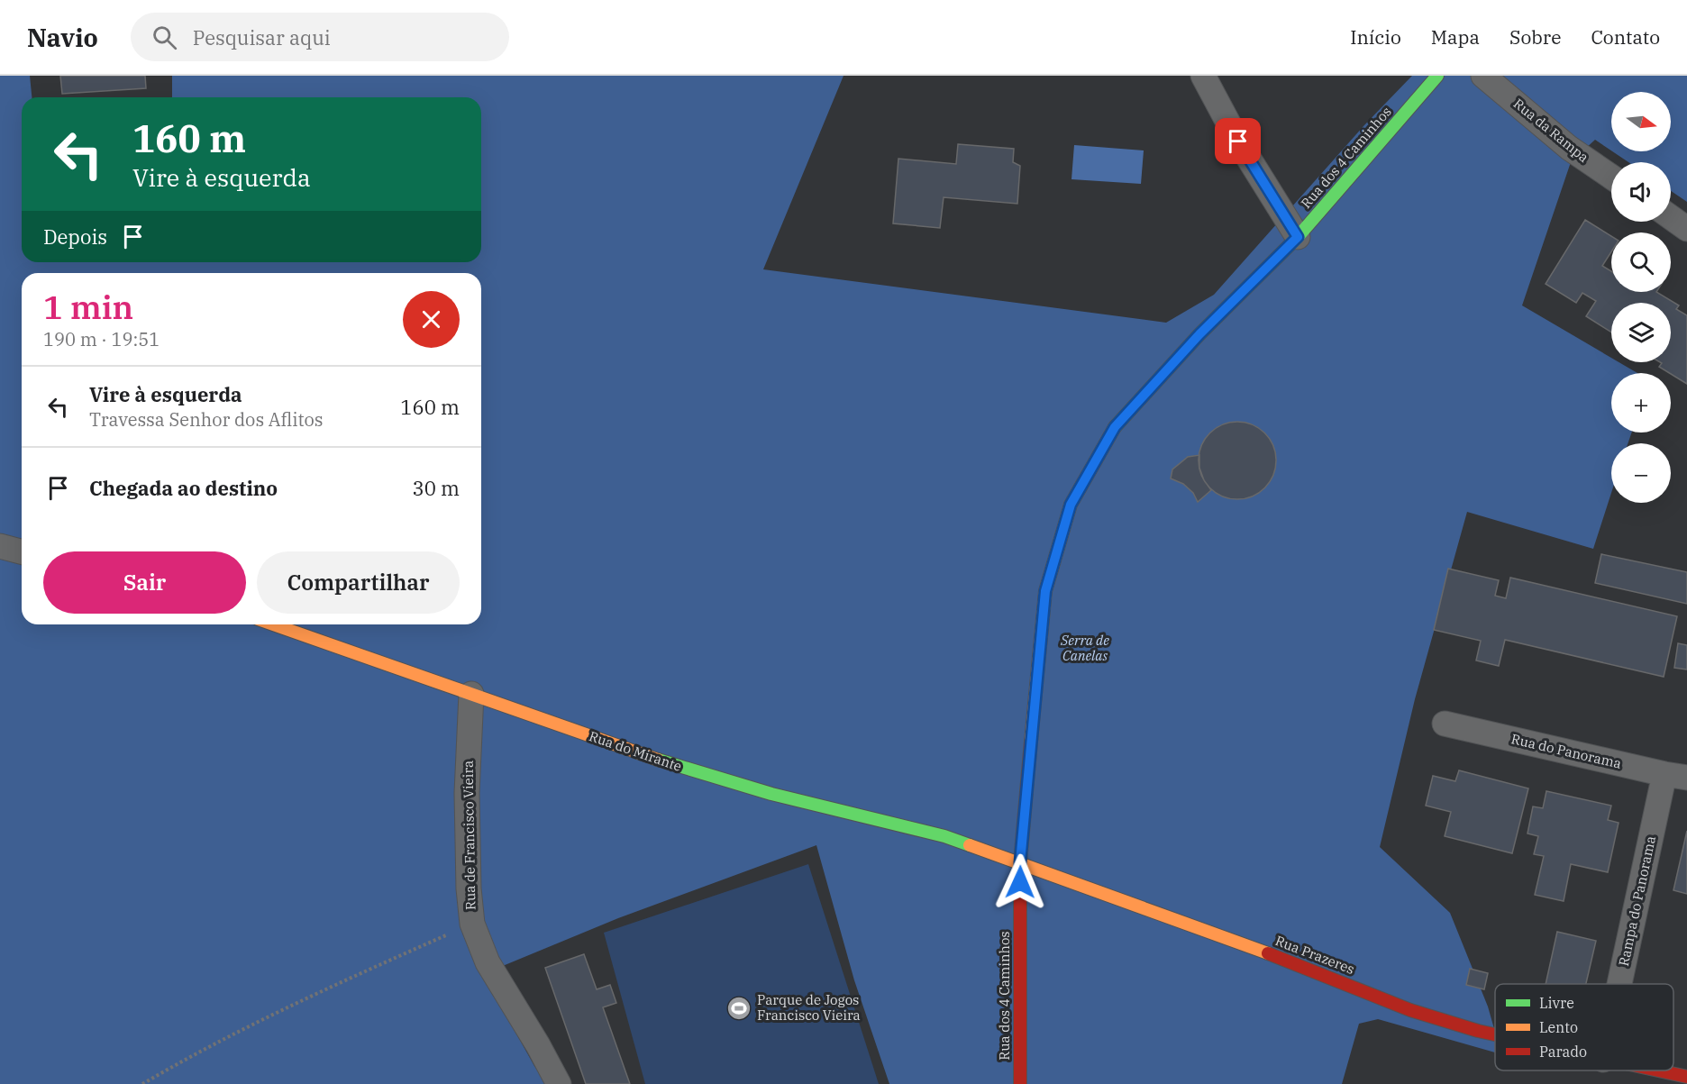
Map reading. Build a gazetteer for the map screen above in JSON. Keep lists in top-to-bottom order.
{
  "streets": {
    "street": [
      "Rua da Rampa",
      "Rua dos 4 Caminhos",
      "Rua do Mirante",
      "Rua do Panorama",
      "Rua de Francisco Vieira",
      "Rampa do Panorama",
      "Rua Prazeres"
    ]
  },
  "crossings": [
    ["Rua dos 4 Caminhos", "Rua do Mirante"],
    ["Rua dos 4 Caminhos", "Rua Prazeres"],
    ["Rua do Mirante", "Rua de Francisco Vieira"],
    ["Rua do Mirante", "Rua Prazeres"],
    ["Rua do Panorama", "Rampa do Panorama"]
  ],
  "parks": ["Serra de Canelas"],
  "places": {
    "sports": ["Parque de Jogos Francisco Vieira"]
  },
  "legend": ["Livre", "Lento", "Parado"],
  "north": "right",
  "page": {
    "header": "Navio",
    "search": "Pesquisar aqui",
    "nav": [
      "Início",
      "Mapa",
      "Sobre",
      "Contato"
    ],
    "map_buttons": ["+", "−"],
    "turn": ["160 m", "Vire à esquerda"],
    "then": "Depois",
    "heading": ["1 min", "190 m · 19:51"],
    "list": [
      {
        "name": "Vire à esquerda",
        "note": "Travessa Senhor dos Aflitos",
        "value": "160 m"
      },
      {
        "name": "Chegada ao destino",
        "value": "30 m"
      }
    ],
    "buttons": ["Sair", "Compartilhar"]
  }
}
